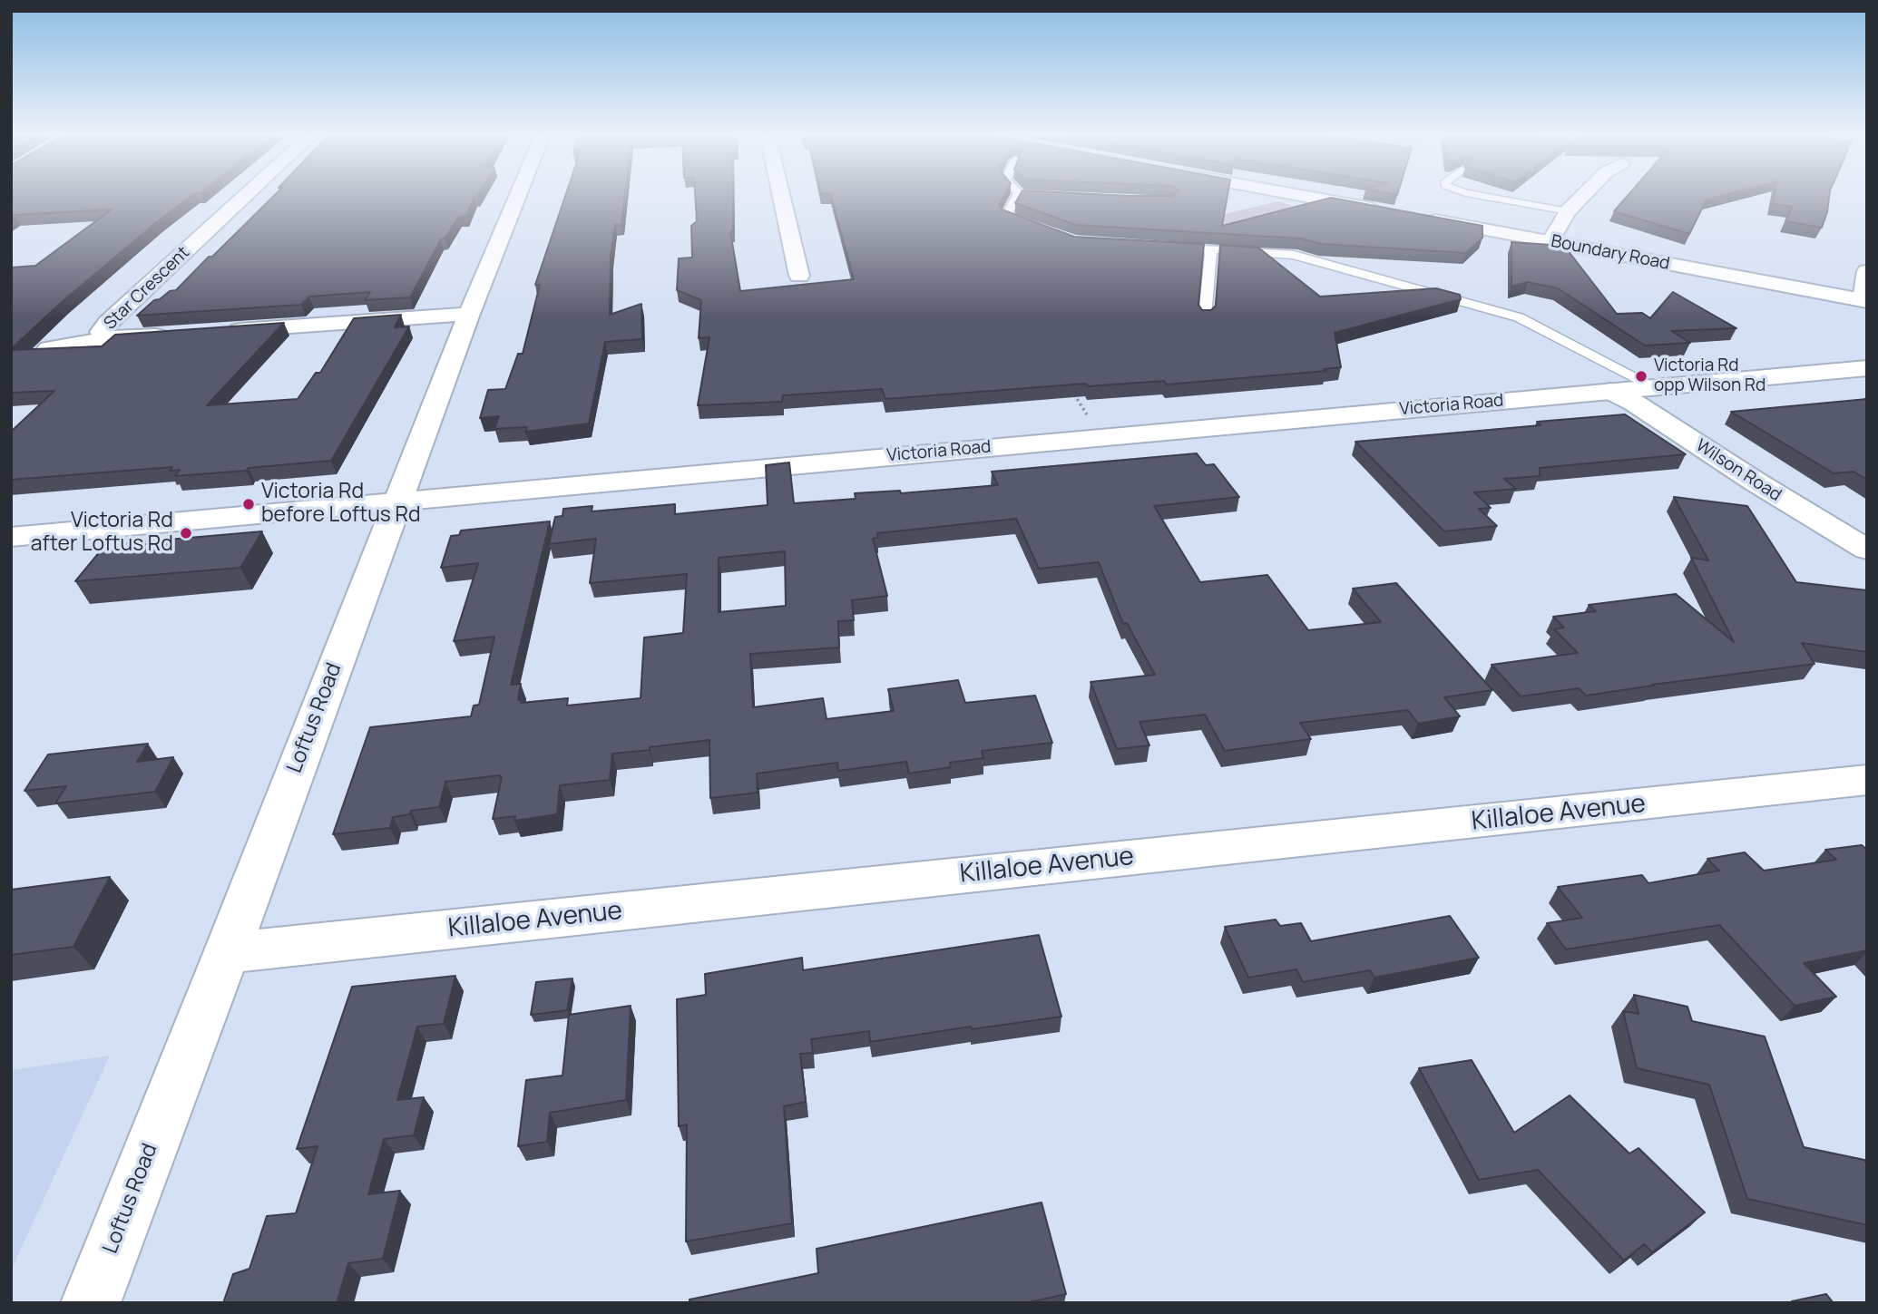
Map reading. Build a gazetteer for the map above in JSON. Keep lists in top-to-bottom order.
{
  "streets": {
    "street": [
      "Boundary Road",
      "Star Crescent",
      "Victoria Road",
      "Wilson Road",
      "Loftus Road",
      "Killaloe Avenue"
    ]
  },
  "crossings": [
    ["Victoria Road", "Wilson Road"],
    ["Victoria Road", "Loftus Road"],
    ["Loftus Road", "Killaloe Avenue"]
  ],
  "places": ["Victoria Rd opp Wilson Rd", "Victoria Rd before Loftus Rd", "Victoria Rd after Loftus Rd"]
}
